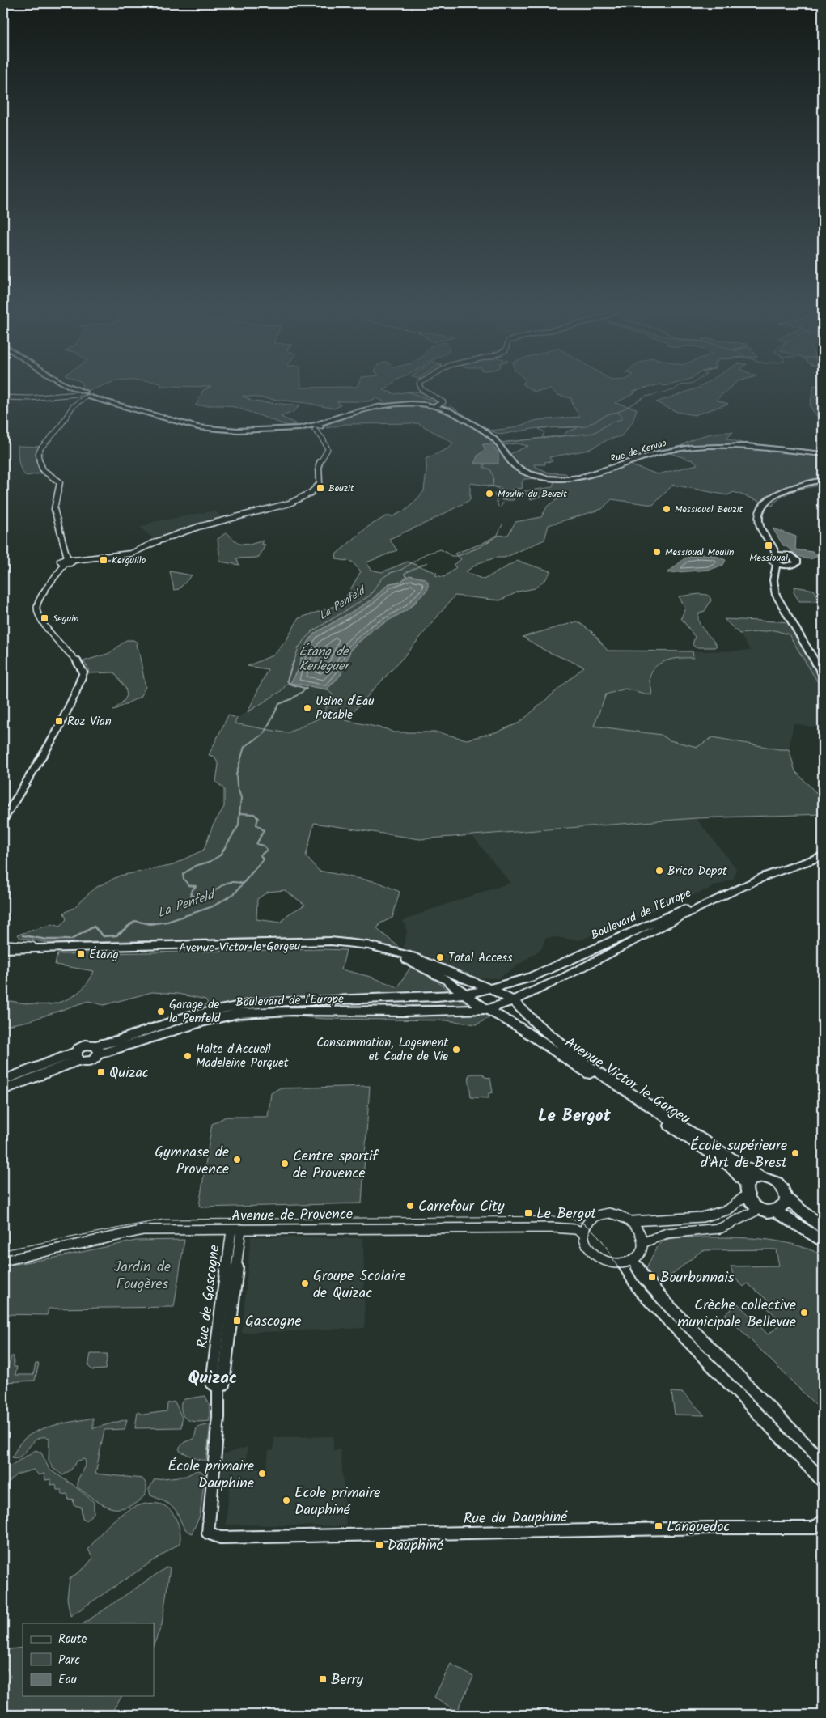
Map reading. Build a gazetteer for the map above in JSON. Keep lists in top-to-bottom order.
{
  "streets": {
    "main road": ["Rue de Kervao", "Boulevard de l'Europe", "Avenue Victor le Gorgeu"],
    "street": ["Avenue de Provence", "Rue de Gascogne", "Rue du Dauphiné"]
  },
  "crossings": [
    ["Boulevard de l'Europe", "Avenue Victor le Gorgeu"],
    ["Avenue de Provence", "Rue de Gascogne"],
    ["Rue de Gascogne", "Rue du Dauphiné"]
  ],
  "districts": ["Le Bergot", "Quizac"],
  "water": ["La Penfeld", "Étang de Kerleguer"],
  "parks": ["Jardin de Fougères"],
  "places": {
    "transit": [
      "Beuzit",
      "Messioual",
      "Kerguillo",
      "Seguin",
      "Roz Vian",
      "Étang",
      "Quizac",
      "Le Bergot",
      "Bourbonnais",
      "Gascogne",
      "Languedoc",
      "Dauphiné",
      "Berry"
    ],
    "other": [
      "Moulin du Beuzit",
      "Messioual Beuzit",
      "Messioual Moulin",
      "Usine d'Eau Potable",
      "Brico Depot",
      "Total Access",
      "Garage de la Penfeld",
      "Consommation, Logement et Cadre de Vie",
      "Halte d'Accueil Madeleine Porquet",
      "École supérieure d'Art de Brest",
      "Gymnase de Provence",
      "Centre sportif de Provence",
      "Carrefour City",
      "Groupe Scolaire de Quizac",
      "Crèche collective municipale Bellevue",
      "École primaire Dauphine",
      "Ecole primaire Dauphiné"
    ]
  },
  "legend": ["Route", "Parc", "Eau"]
}
